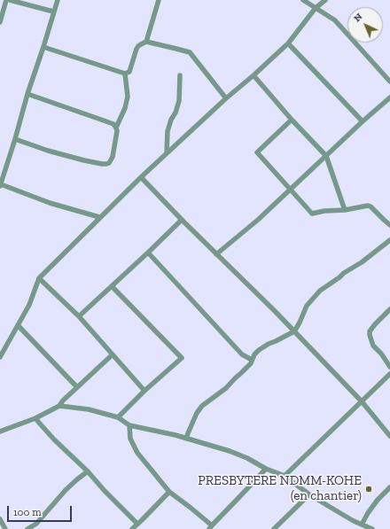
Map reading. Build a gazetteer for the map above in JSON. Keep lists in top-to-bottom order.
{
  "places": ["PRESBYTERE NDMM-KOHE (en chantier)"],
  "scale_bar": "100 m",
  "north": "top left"
}
